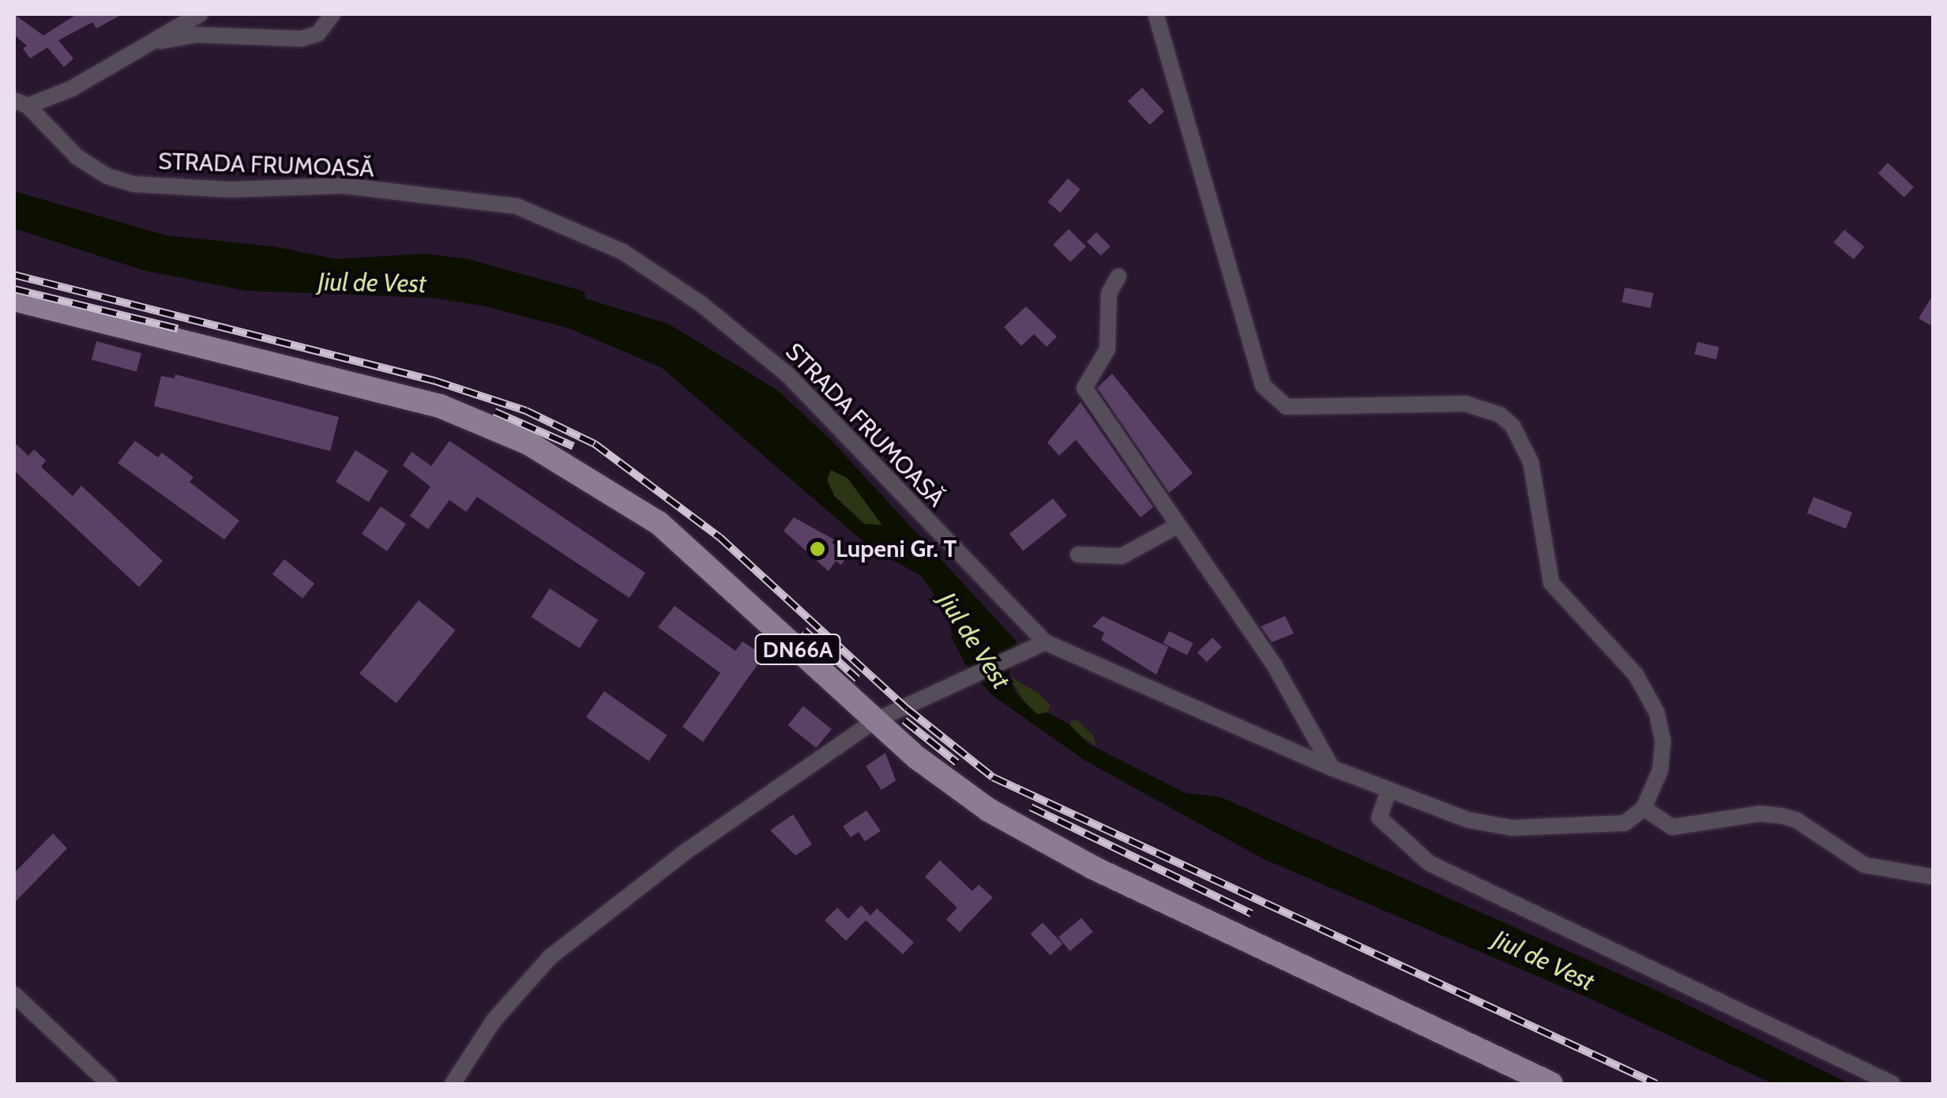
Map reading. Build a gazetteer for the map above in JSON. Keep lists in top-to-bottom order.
{
  "streets": {
    "main road": ["DN66A"],
    "street": ["STRADA FRUMOASĂ"]
  },
  "water": ["Jiul de Vest"],
  "places": ["Lupeni Gr. T"]
}
